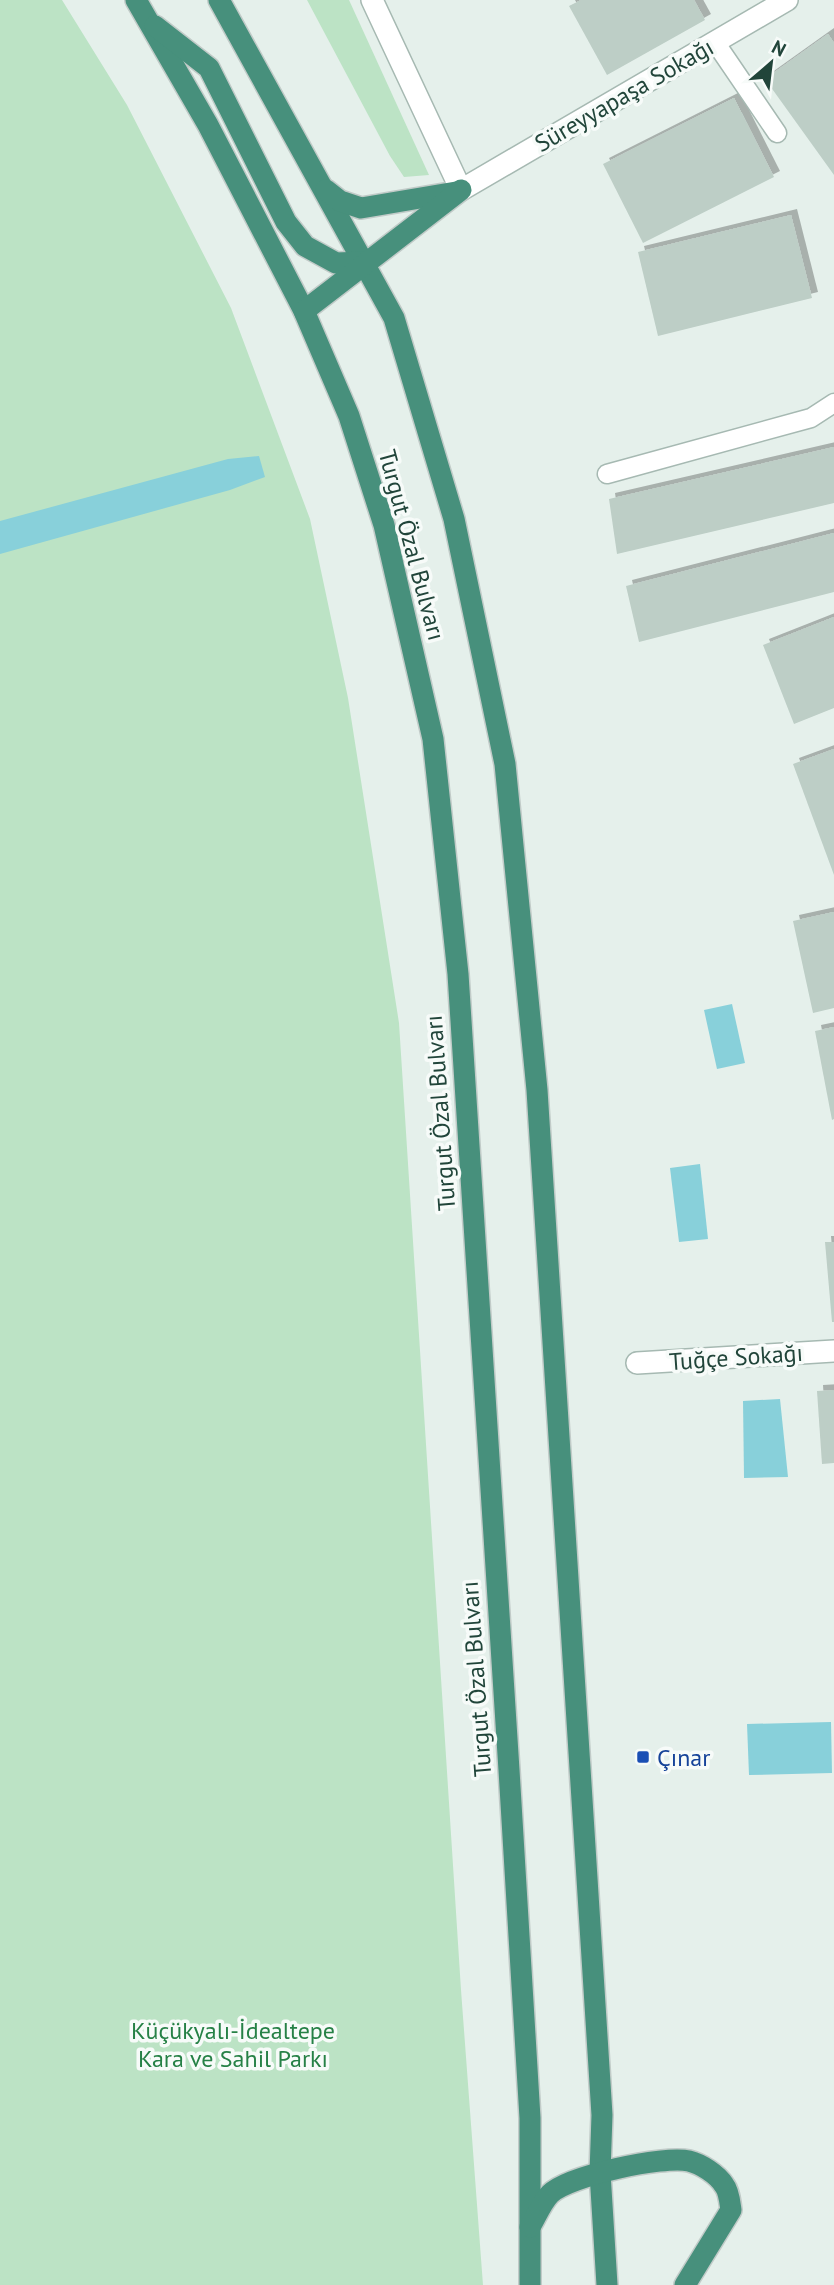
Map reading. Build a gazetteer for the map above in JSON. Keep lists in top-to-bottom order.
{
  "streets": {
    "highway": ["Turgut Özal Bulvarı"],
    "street": ["Süreyyapaşa Sokağı", "Tuğçe Sokağı"]
  },
  "parks": ["Küçükyalı-İdealtepe Kara ve Sahil Parkı"],
  "places": {
    "transit": ["Çınar"]
  },
  "north": "top right"
}
